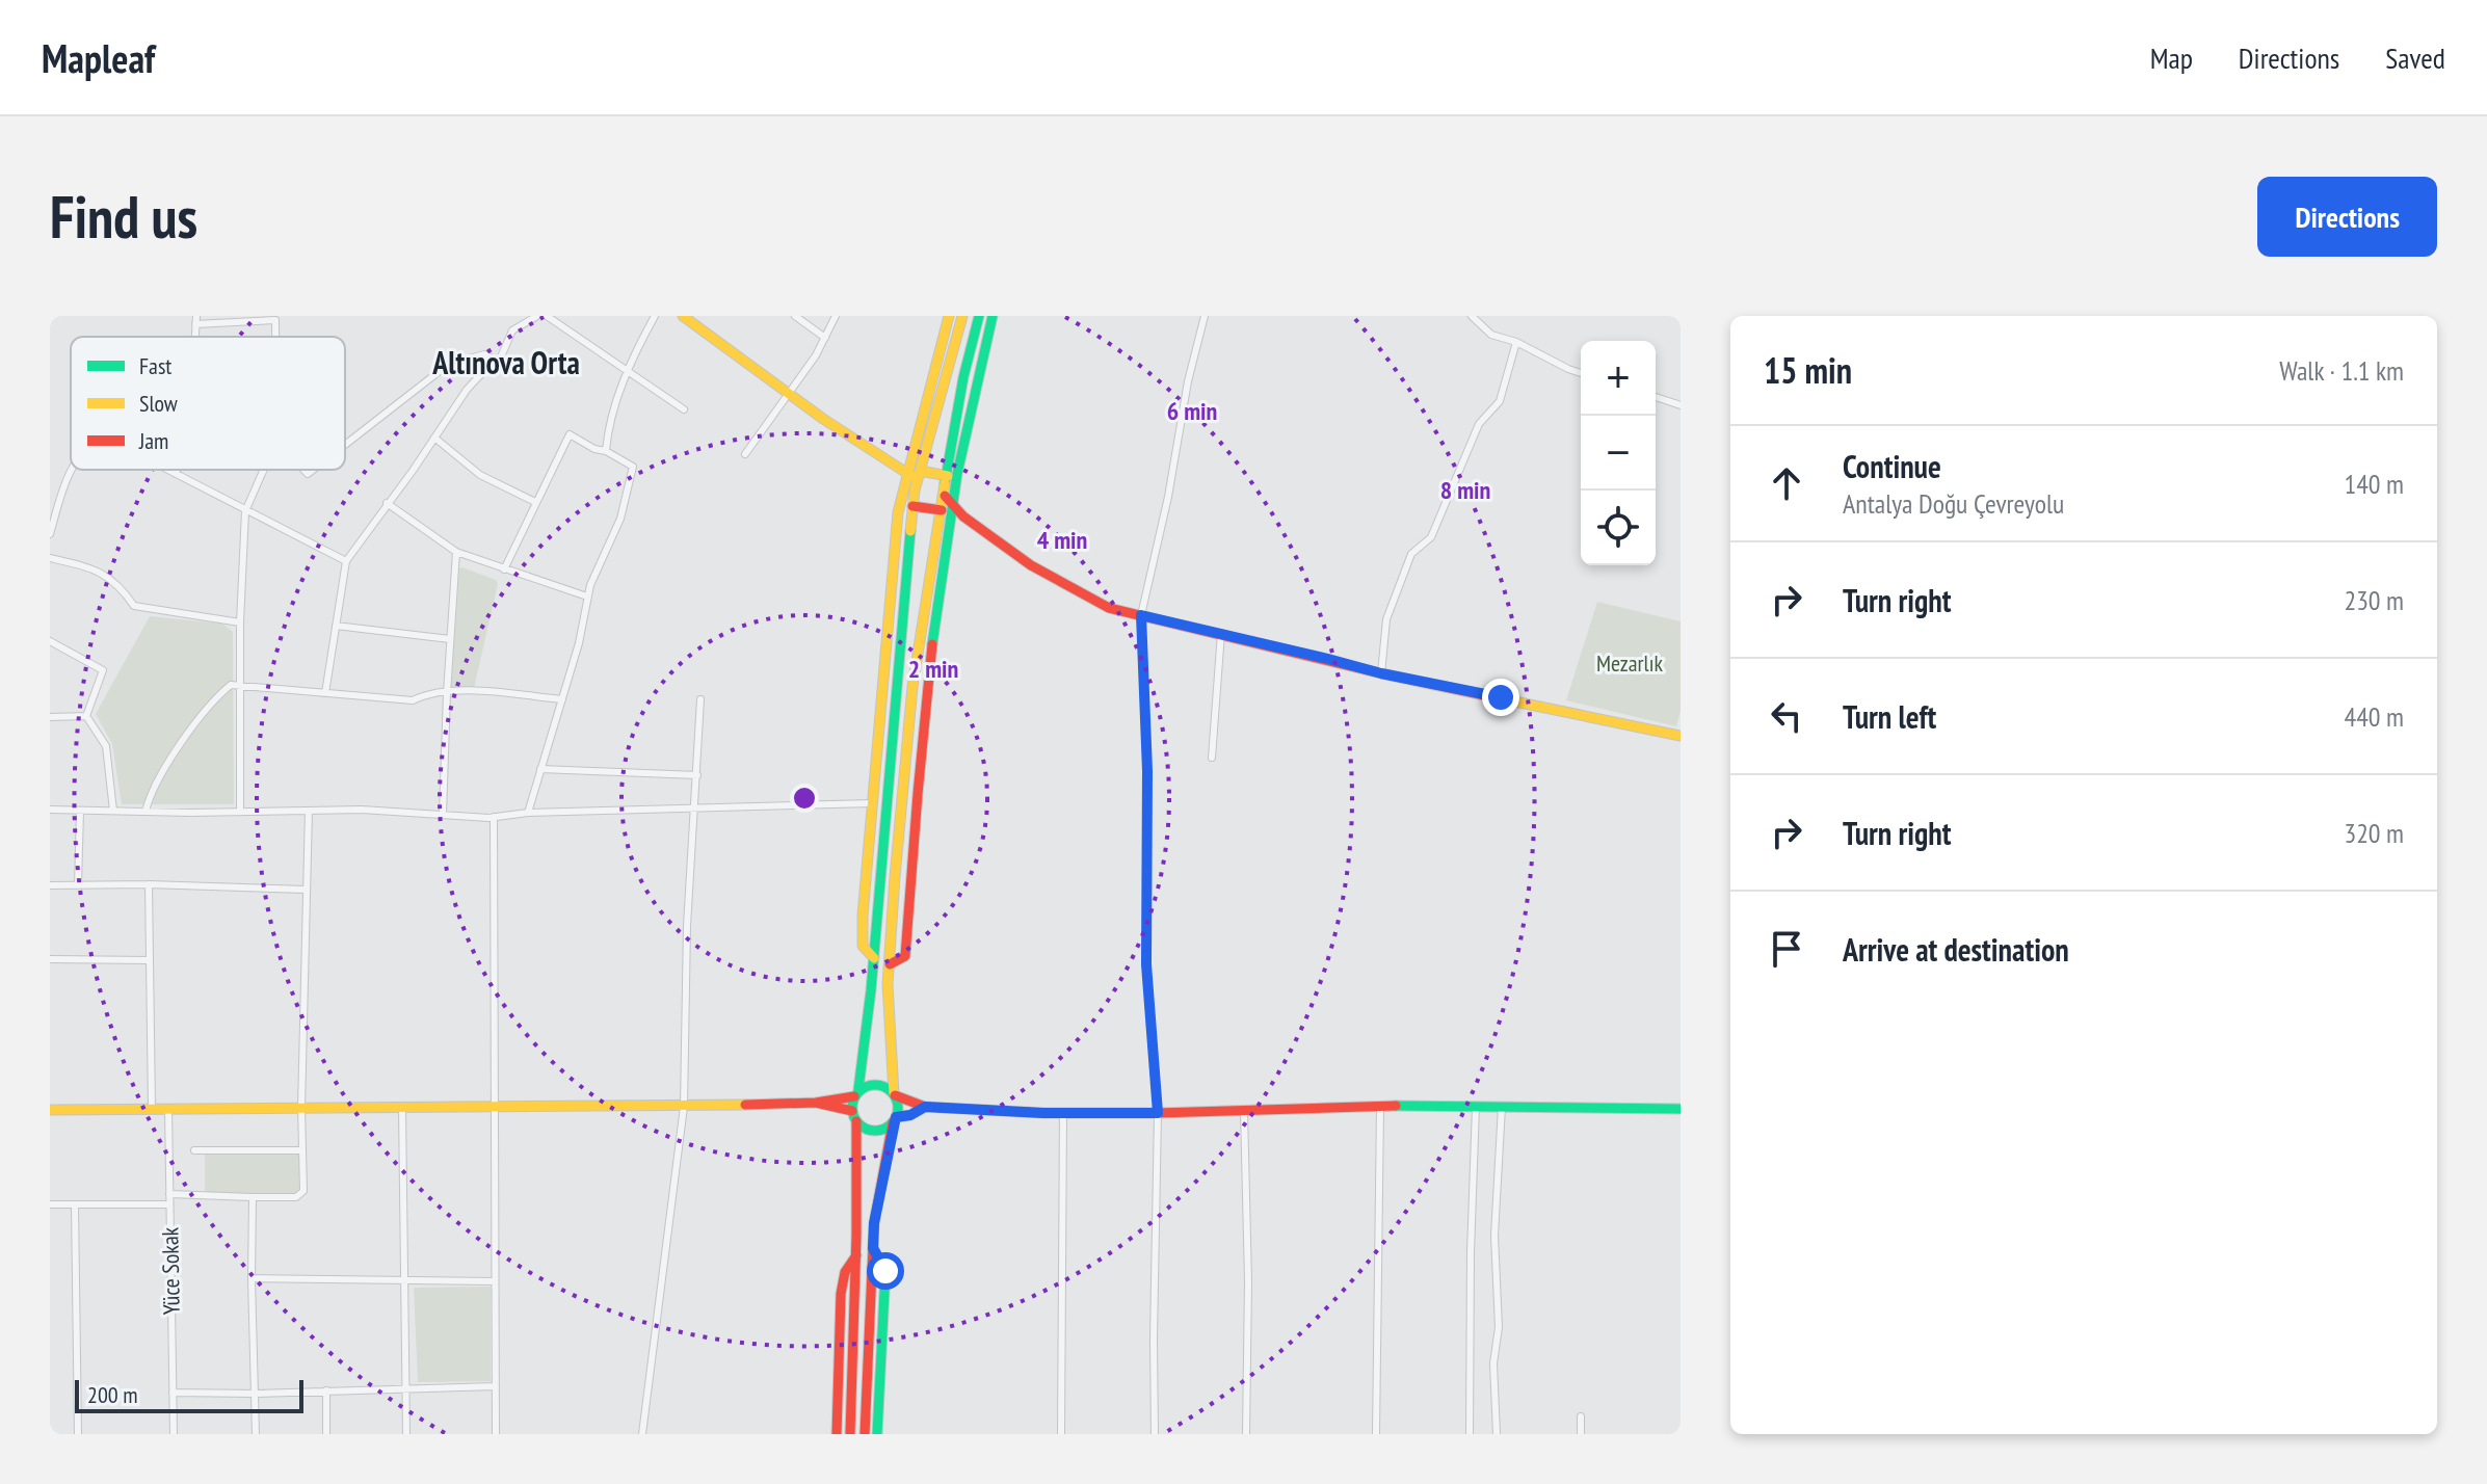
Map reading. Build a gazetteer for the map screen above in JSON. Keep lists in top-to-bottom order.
{
  "streets": {
    "street": ["Yüce Sokak"]
  },
  "districts": ["Altınova Orta"],
  "parks": ["Mezarlık"],
  "legend": ["Fast", "Slow", "Jam"],
  "scale_bar": "200 m",
  "page": {
    "header": "Mapleaf",
    "nav": ["Map", "Directions", "Saved"],
    "buttons": "Directions",
    "title": "Find us",
    "heading": ["15 min", "Walk · 1.1 km"],
    "map_buttons": ["+", "−"],
    "list": [
      ["Continue", "Antalya Doğu Çevreyolu", "140 m"],
      ["Turn right", "230 m"],
      ["Turn left", "440 m"],
      ["Turn right", "320 m"],
      "Arrive at destination"
    ],
    "scale": "200 m"
  },
  "rings": [
    "6 min",
    "8 min",
    "4 min",
    "2 min"
  ]
}
